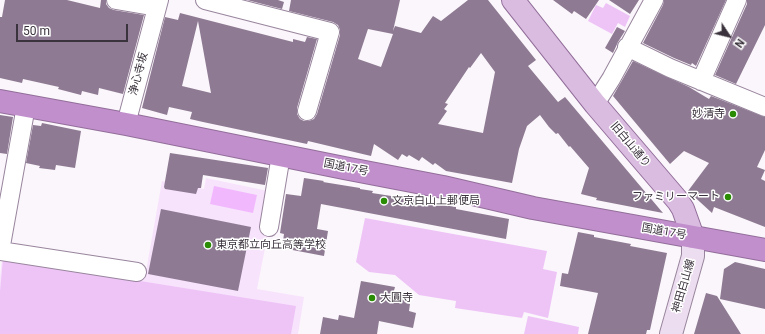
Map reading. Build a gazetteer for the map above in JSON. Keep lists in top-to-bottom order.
{
  "streets": {
    "highway": ["国道17号"],
    "main road": ["旧白山通り", "神田白山線"],
    "street": ["浄心寺坂"]
  },
  "crossings": [
    ["浄心寺坂", "国道17号"],
    ["旧白山通り", "国道17号"],
    ["旧白山通り", "神田白山線"],
    ["国道17号", "神田白山線"]
  ],
  "places": [
    "妙清寺",
    "ファミリーマート",
    "文京白山上郵便局",
    "東京都立向丘高等学校",
    "大圓寺"
  ],
  "scale_bar": "50 m",
  "north": "bottom right"
}
